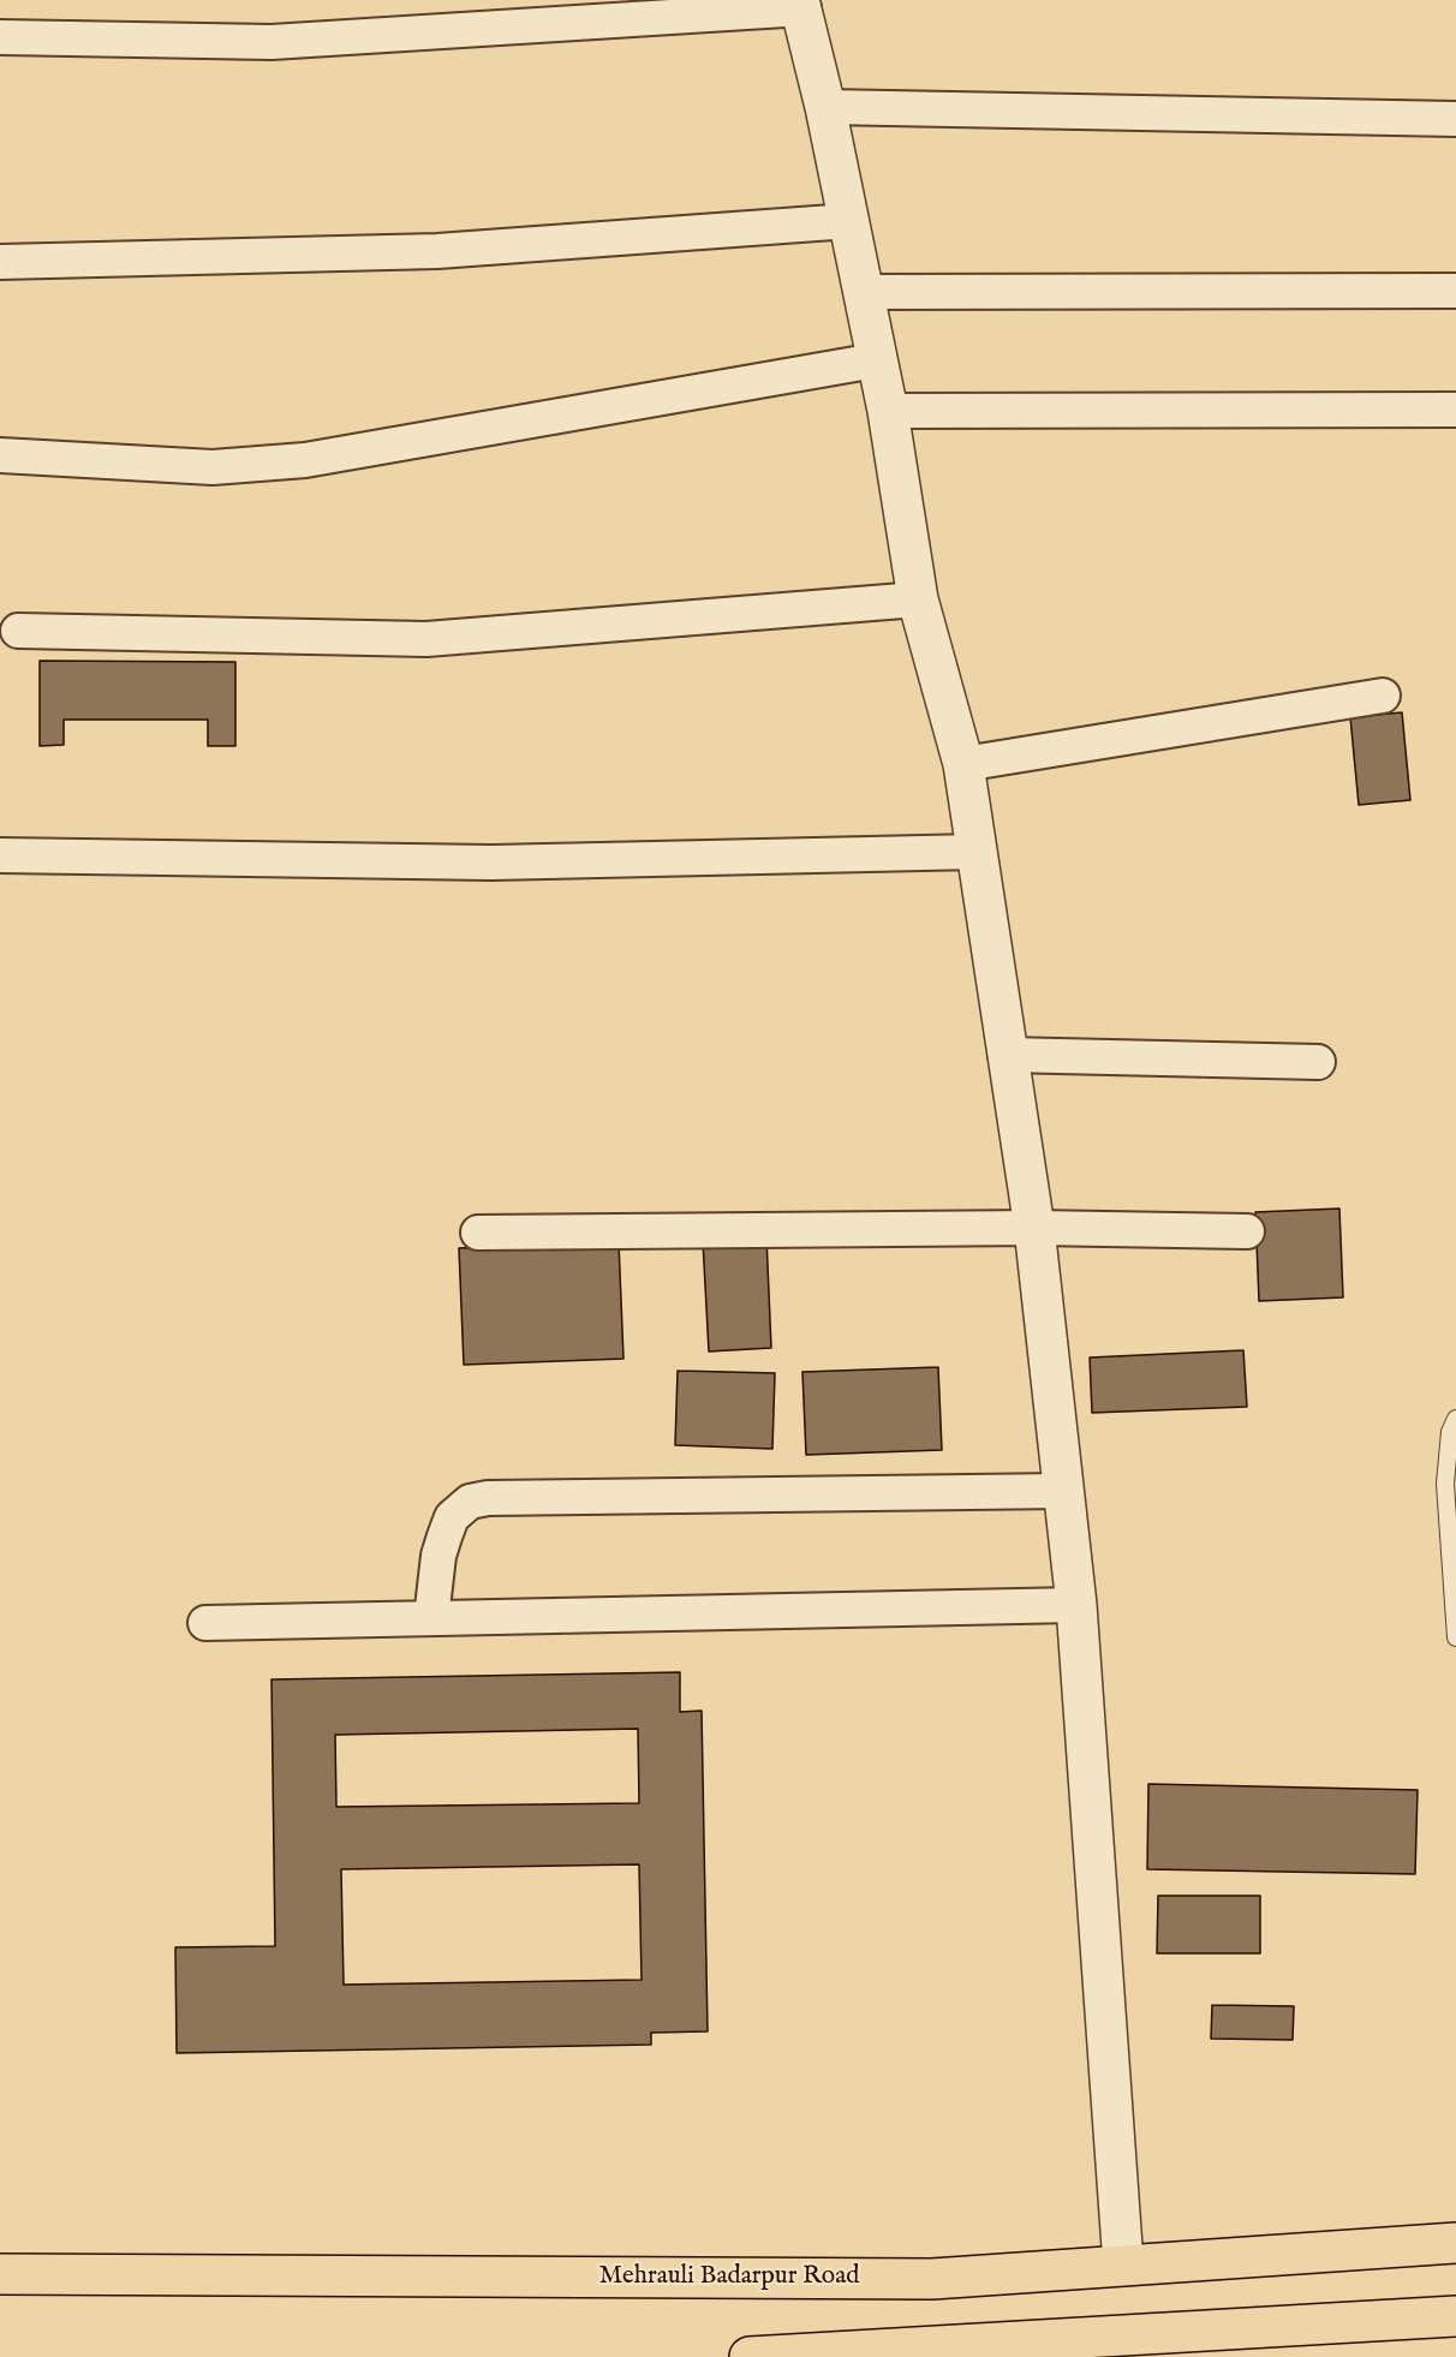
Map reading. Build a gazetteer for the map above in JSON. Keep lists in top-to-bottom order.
{
  "streets": {
    "main road": ["Mehrauli Badarpur Road"]
  }
}
